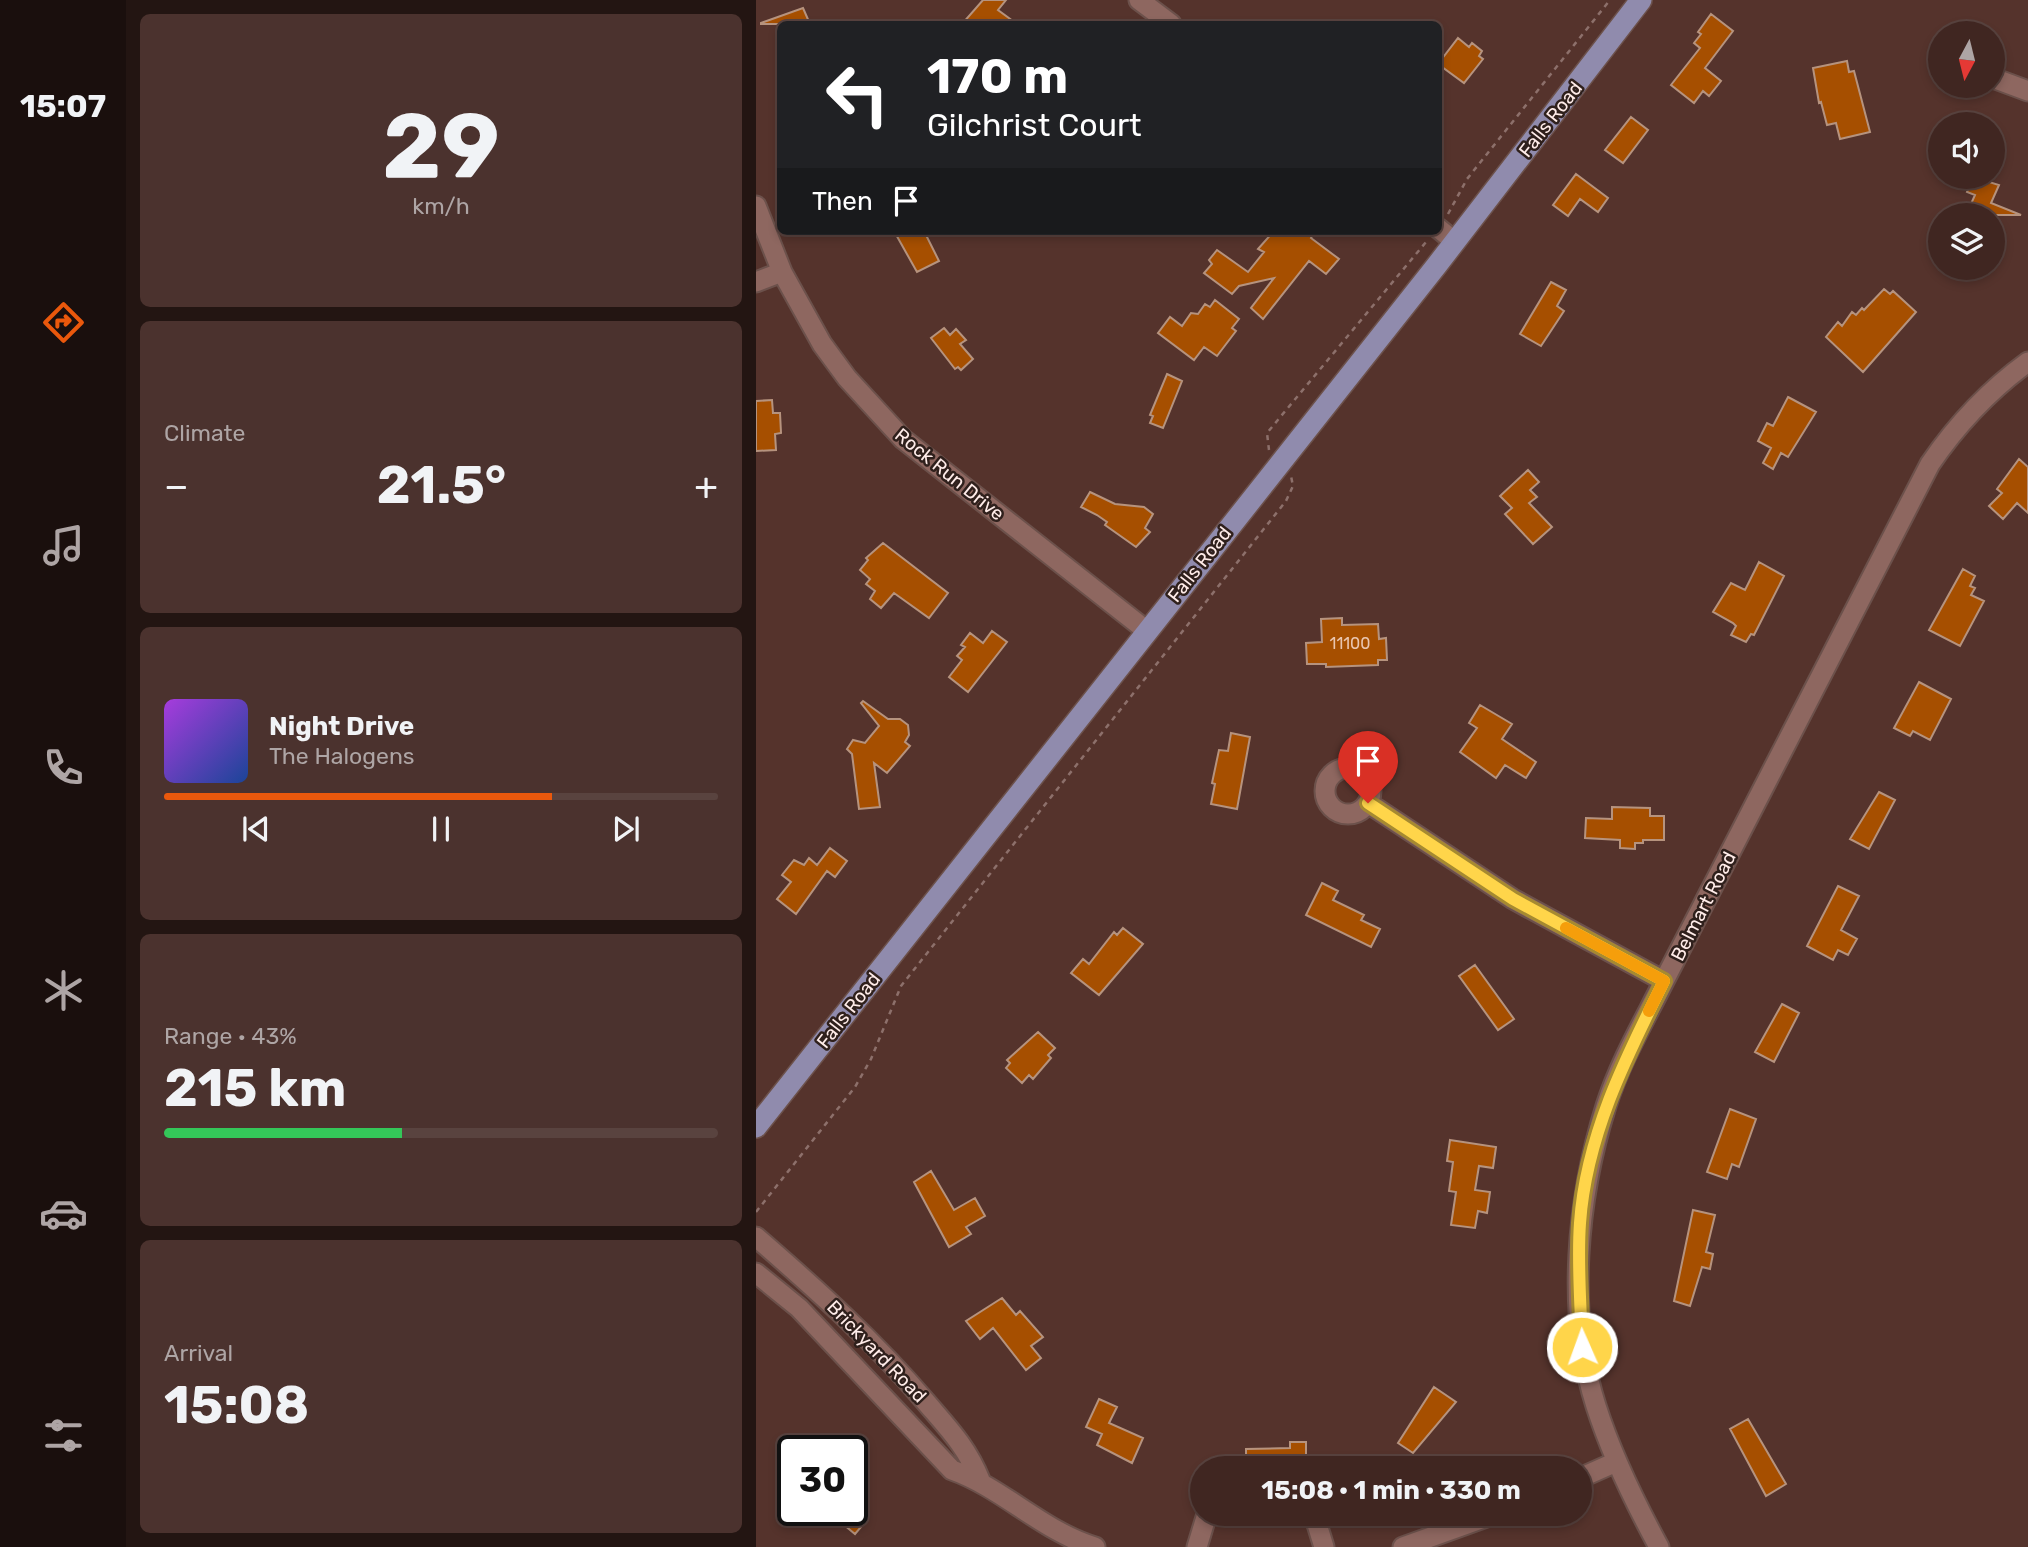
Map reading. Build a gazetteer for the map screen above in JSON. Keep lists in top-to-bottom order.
{
  "streets": {
    "main road": ["Falls Road"],
    "street": ["Rock Run Drive", "Belmart Road", "Brickyard Road"]
  },
  "crossings": [
    ["Falls Road", "Rock Run Drive"]
  ],
  "house_numbers": ["11100"],
  "north": "bottom",
  "page": {
    "tabs": "15:07",
    "tile": [
      ["29", "km/h"],
      "Climate",
      ["Range · 43%", "215 km"],
      ["Arrival", "15:08"]
    ],
    "turn": ["170 m", "Gilchrist Court"],
    "then": "Then",
    "heat": ["−", "21.5°", "+"],
    "song": ["Night Drive", "The Halogens"],
    "limit": "30",
    "trip": "15:08 · 1 min · 330 m"
  }
}
